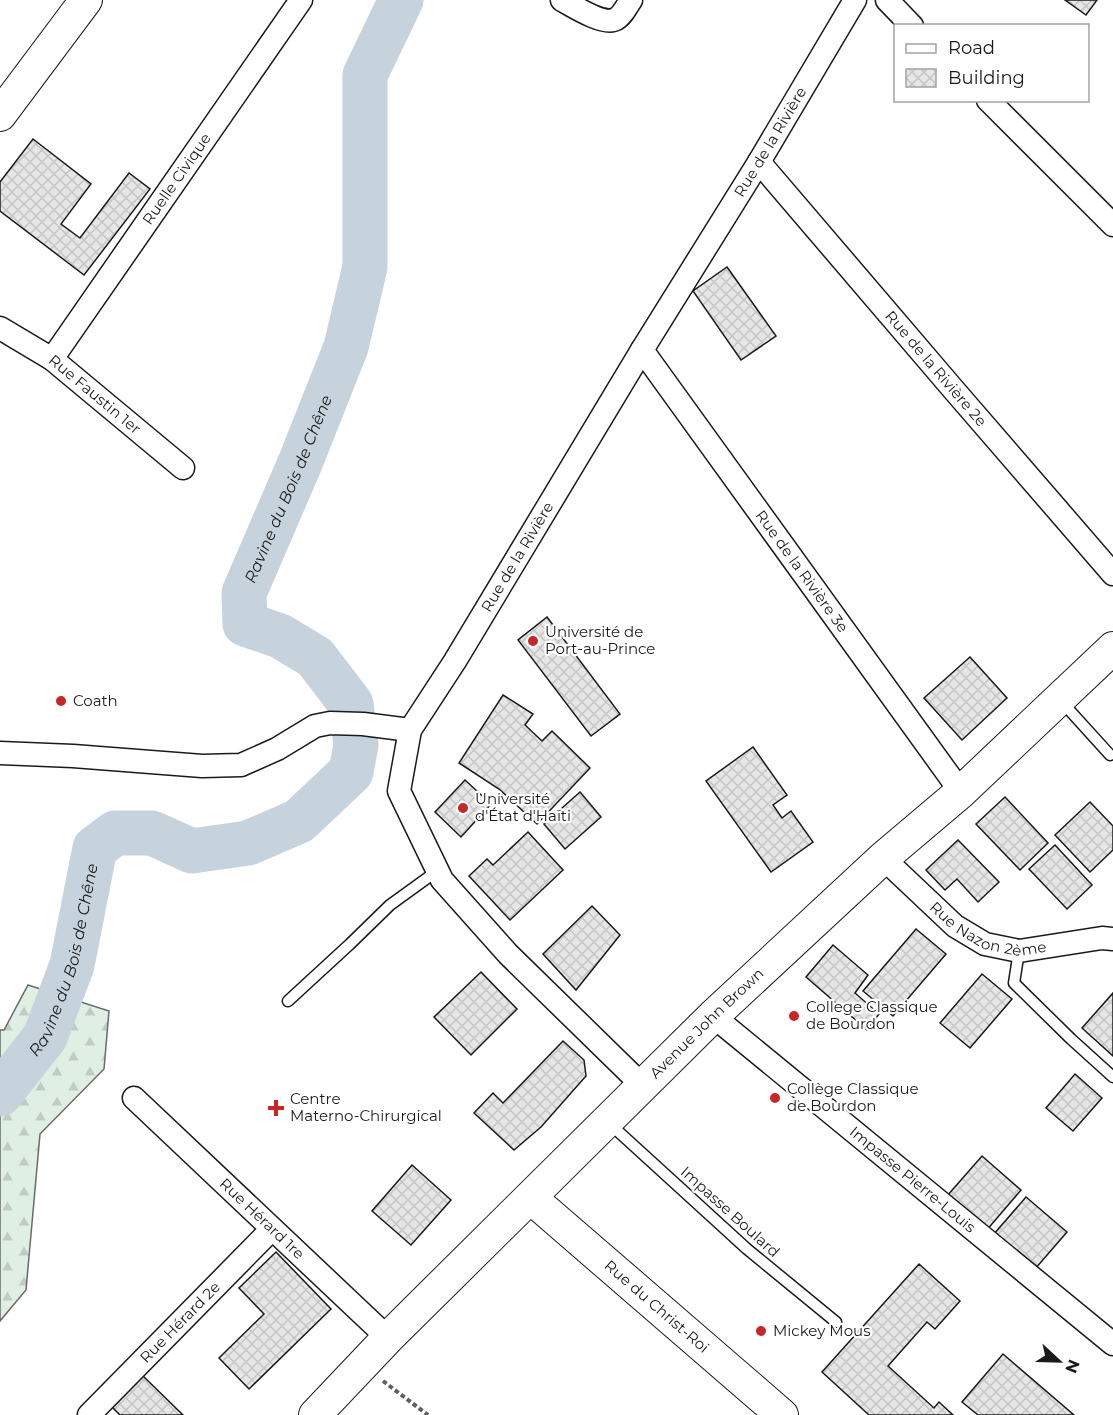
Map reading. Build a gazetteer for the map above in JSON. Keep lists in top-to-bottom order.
{
  "streets": {
    "main road": ["Avenue John Brown", "Rue du Christ-Roi"],
    "street": [
      "Rue de la Rivière",
      "Ruelle Civique",
      "Rue de la Rivière 2e",
      "Rue Faustin 1er",
      "Rue de la Rivière 3e",
      "Rue Nazon 2ème",
      "Impasse Pierre-Louis",
      "Rue Hérard 1re",
      "Rue Hérard 2e"
    ],
    "lane": ["Impasse Boulard"]
  },
  "crossings": [
    ["Rue de la Rivière", "Rue de la Rivière 2e"],
    ["Rue de la Rivière", "Rue de la Rivière 3e"],
    ["Rue de la Rivière", "Avenue John Brown"],
    ["Ruelle Civique", "Rue Faustin 1er"],
    ["Rue de la Rivière 3e", "Avenue John Brown"],
    ["Rue Nazon 2ème", "Avenue John Brown"],
    ["Avenue John Brown", "Impasse Pierre-Louis"],
    ["Avenue John Brown", "Impasse Boulard"],
    ["Avenue John Brown", "Rue Hérard 1re"],
    ["Avenue John Brown", "Rue du Christ-Roi"],
    ["Rue Hérard 1re", "Rue Hérard 2e"]
  ],
  "water": ["Ravine du Bois de Chêne"],
  "places": {
    "other": [
      "Université de Port-au-Prince",
      "Coath",
      "Université d'État d'Haïti",
      "College Classique de Bourdon",
      "Collège Classique de Bourdon",
      "Mickey Mous"
    ],
    "health": ["Centre Materno-Chirurgical"]
  },
  "legend": ["Road", "Building"],
  "north": "right"
}
